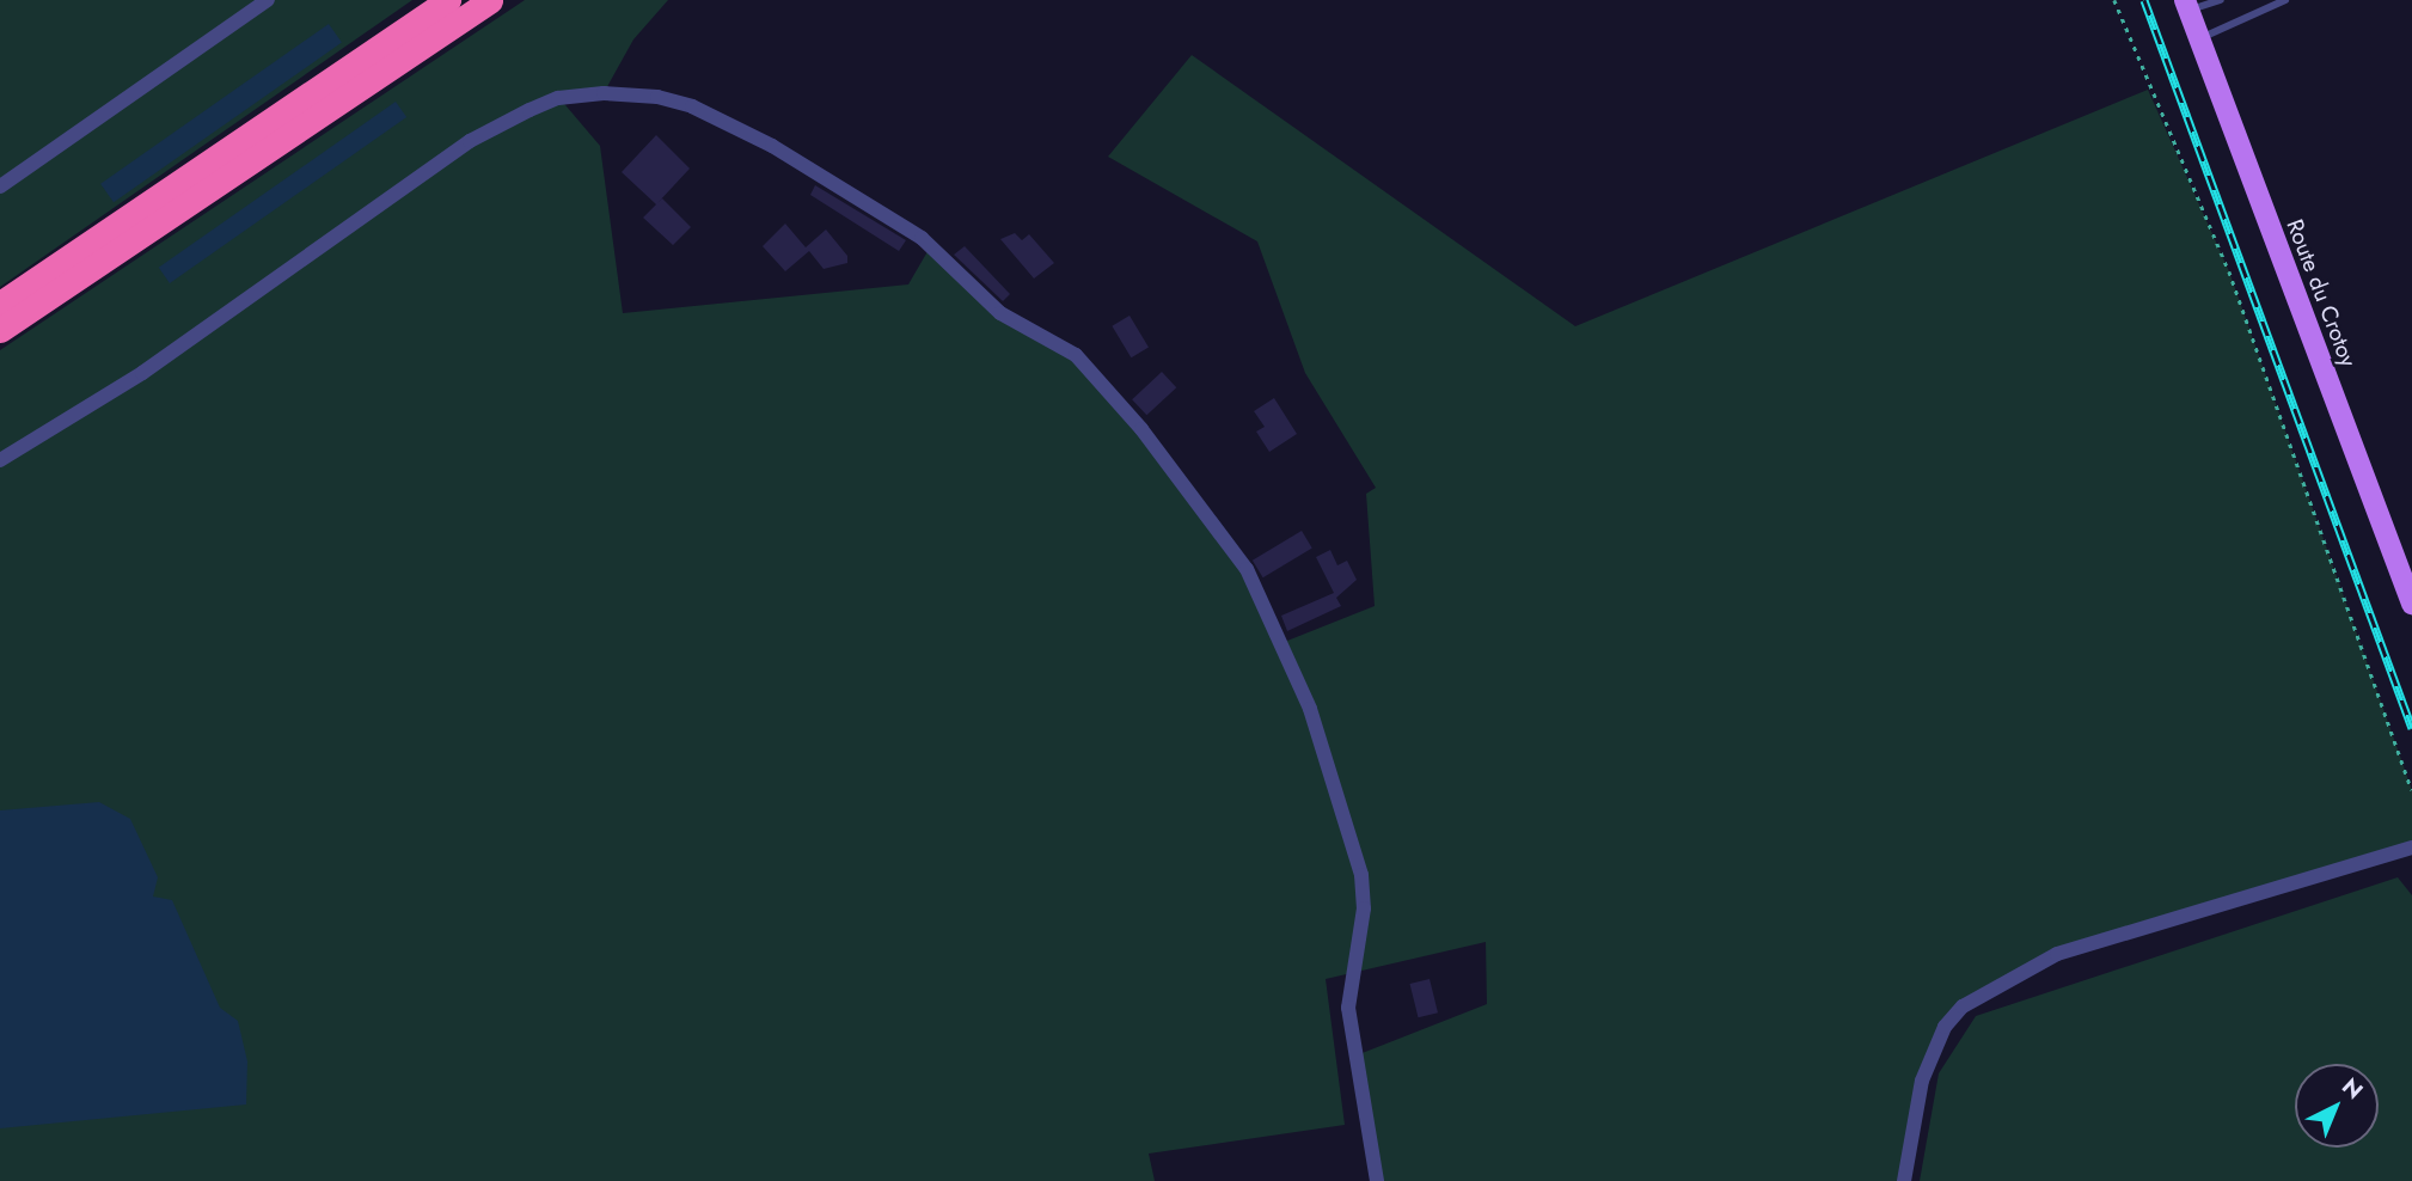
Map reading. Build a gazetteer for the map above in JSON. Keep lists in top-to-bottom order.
{
  "streets": {
    "main road": ["Route du Crotoy"]
  },
  "north": "top right"
}
